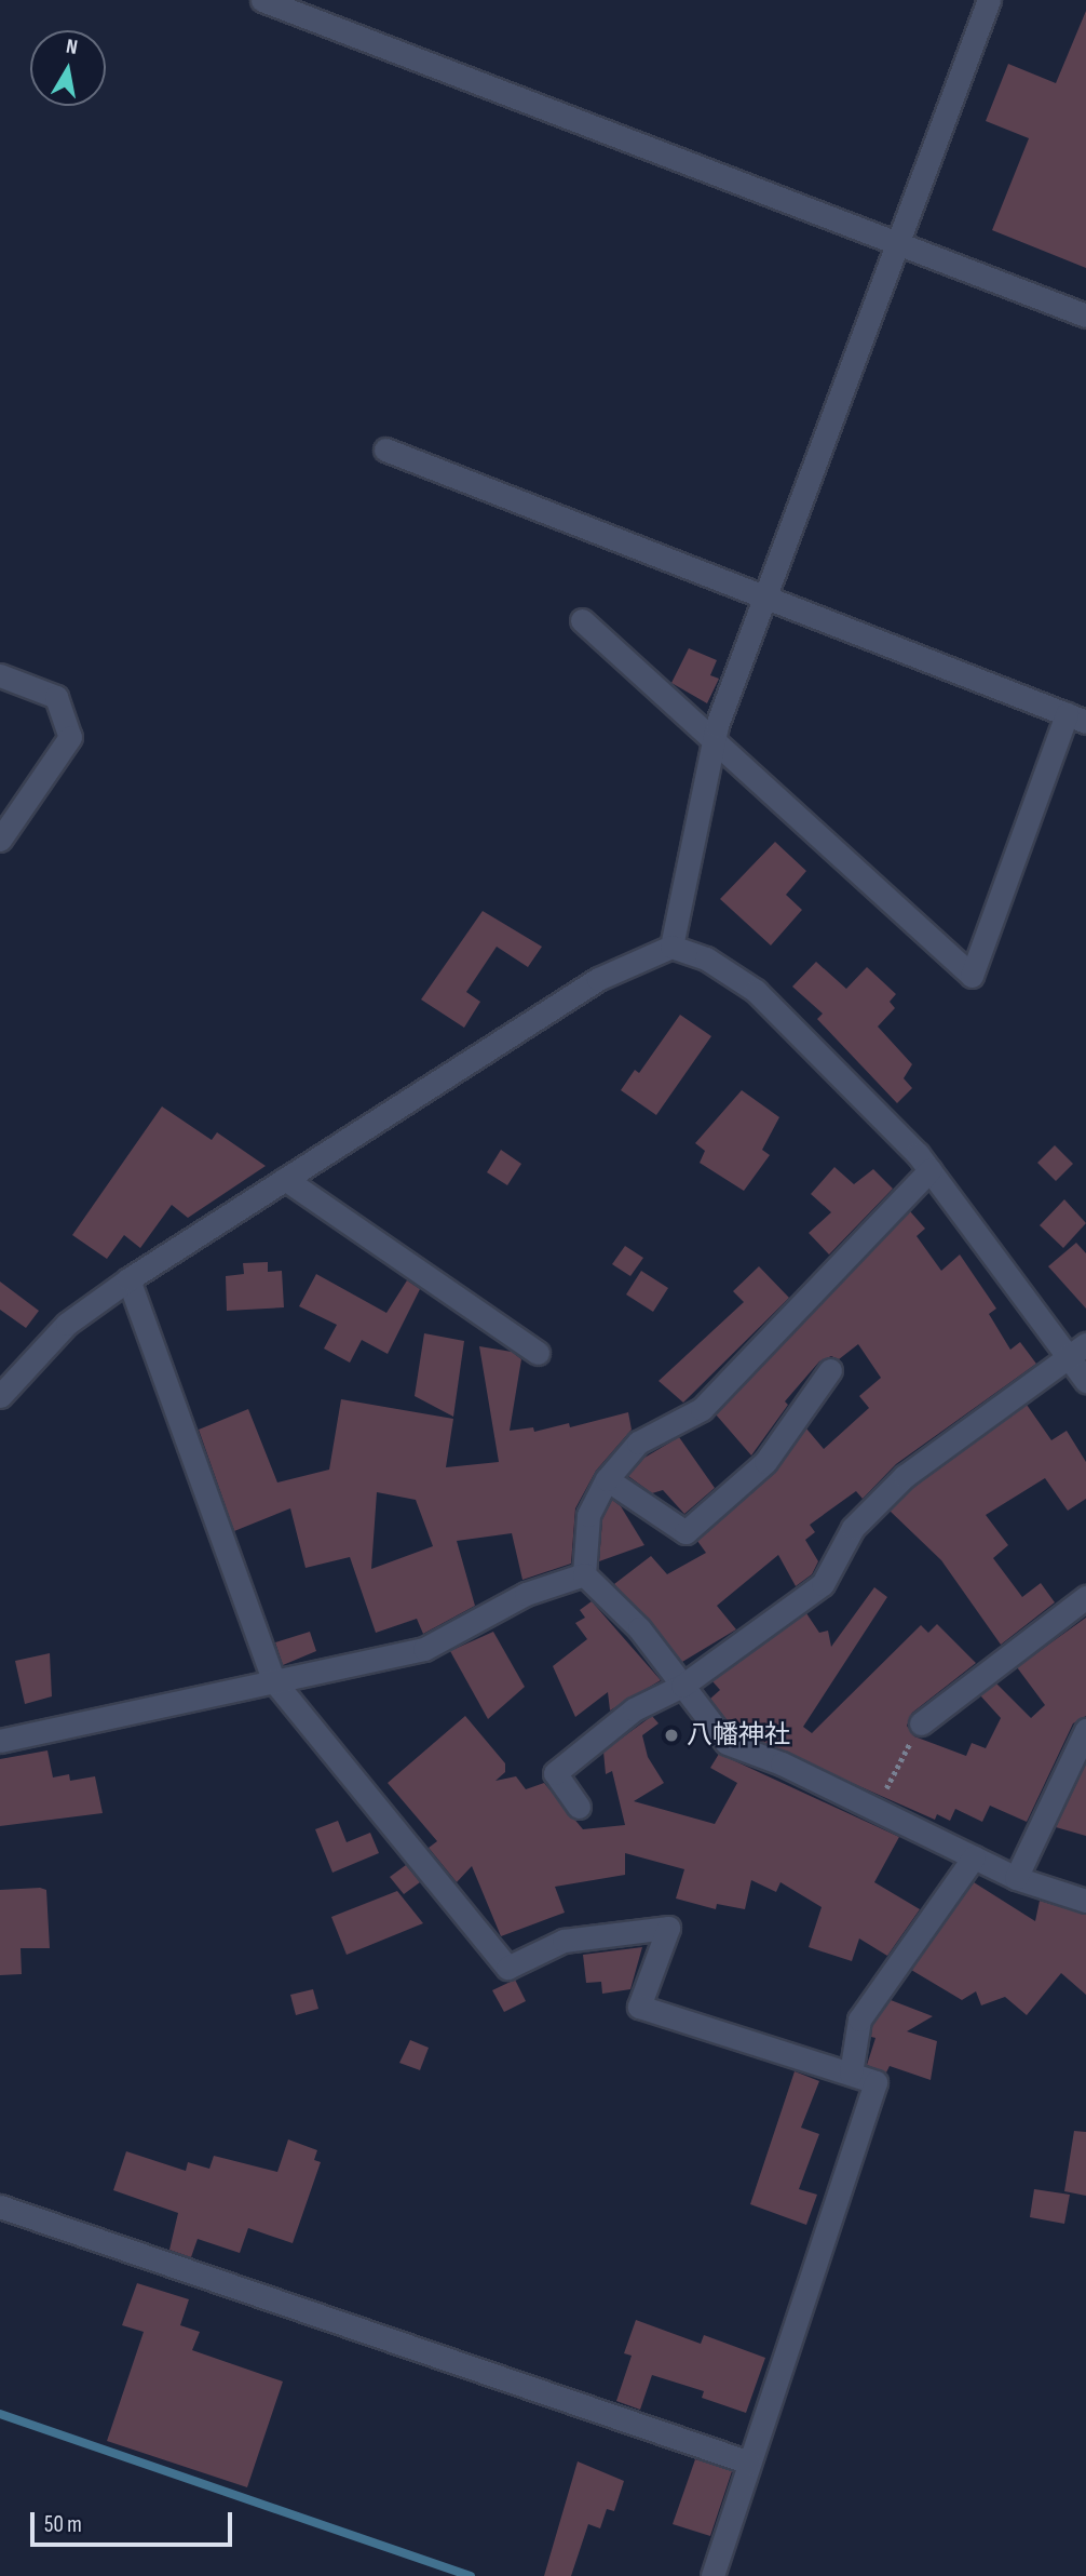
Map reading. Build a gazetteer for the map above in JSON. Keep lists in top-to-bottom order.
{
  "places": ["八幡神社"],
  "scale_bar": "50 m",
  "north": "top"
}
